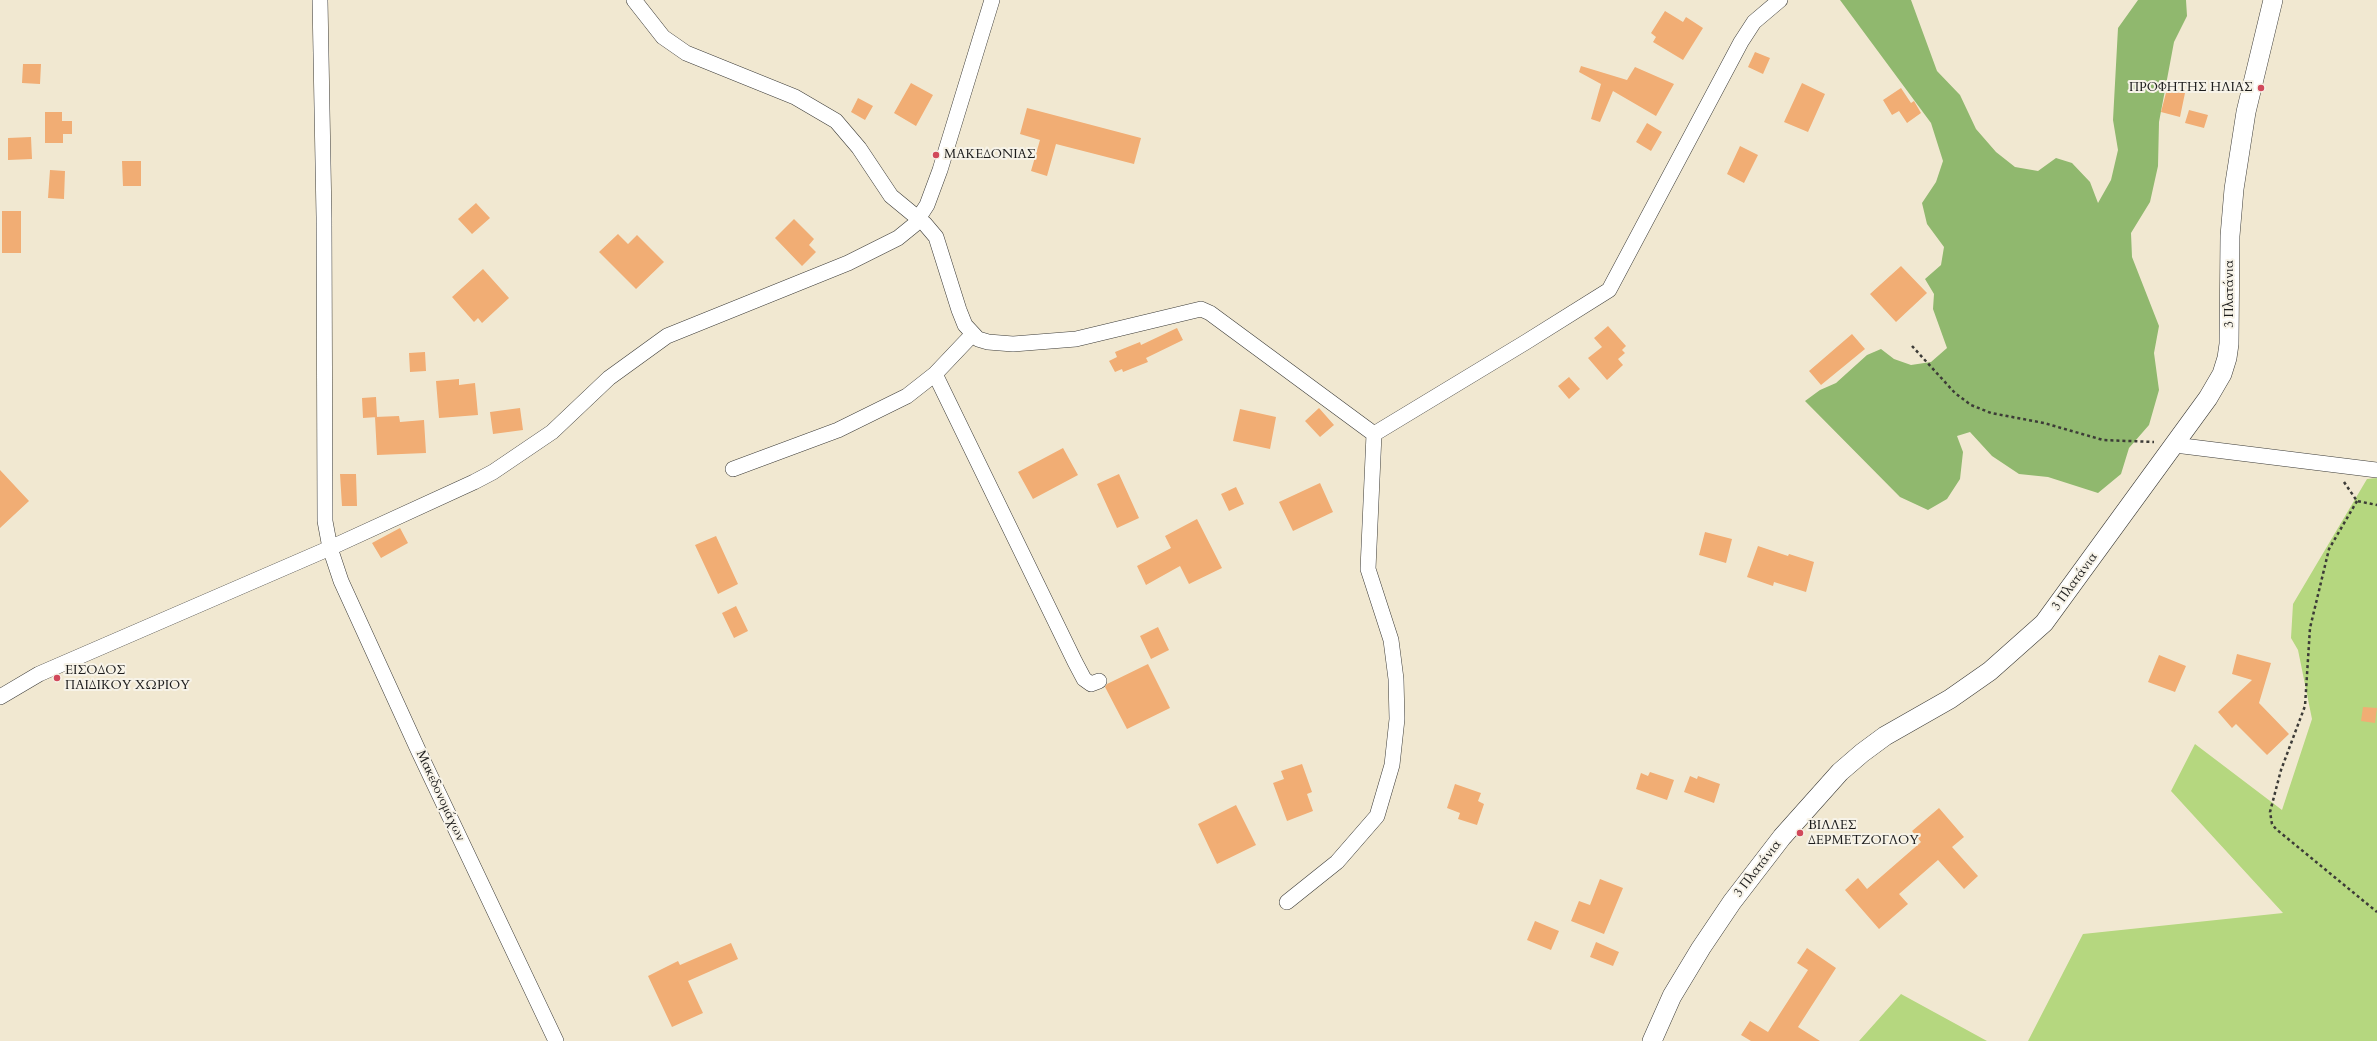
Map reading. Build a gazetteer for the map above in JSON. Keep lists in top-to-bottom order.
{
  "streets": {
    "street": ["3 Πλατάνια", "Μακεδονομάχων"]
  },
  "places": [
    "ΠΡΟΦΗΤΗΣ ΗΛΙΑΣ",
    "ΜΑΚΕΔΟΝΙΑΣ",
    "ΕΙΣΟΔΟΣ ΠΑΙΔΙΚΟΥ ΧΩΡΙΟΥ",
    "ΒΙΛΛΕΣ ΔΕΡΜΕΤΖΟΓΛΟΥ"
  ]
}
